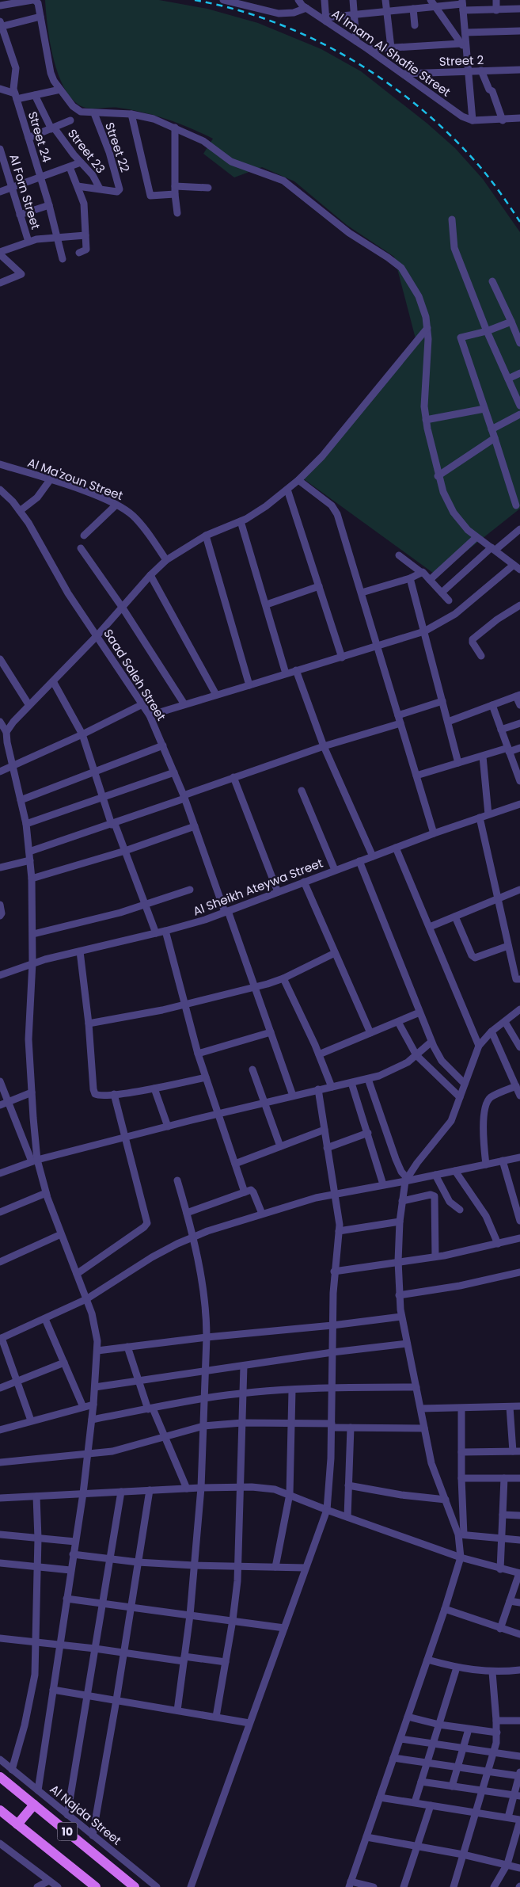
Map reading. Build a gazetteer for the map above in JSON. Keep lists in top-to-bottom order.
{
  "streets": {
    "main road": ["10"],
    "street": [
      "Al Imam Al Shafie Street",
      "Street 2",
      "Street 24",
      "Street 22",
      "Street 23",
      "Al Forn Street",
      "Al Ma'zoun Street",
      "Saad Saleh Street",
      "Al Sheikh Ateywa Street",
      "Al Najda Street"
    ]
  },
  "crossings": [
    ["Al Imam Al Shafie Street", "Street 2"],
    ["Street 22", "Street 23"],
    ["Saad Saleh Street", "Al Sheikh Ateywa Street"]
  ]
}
